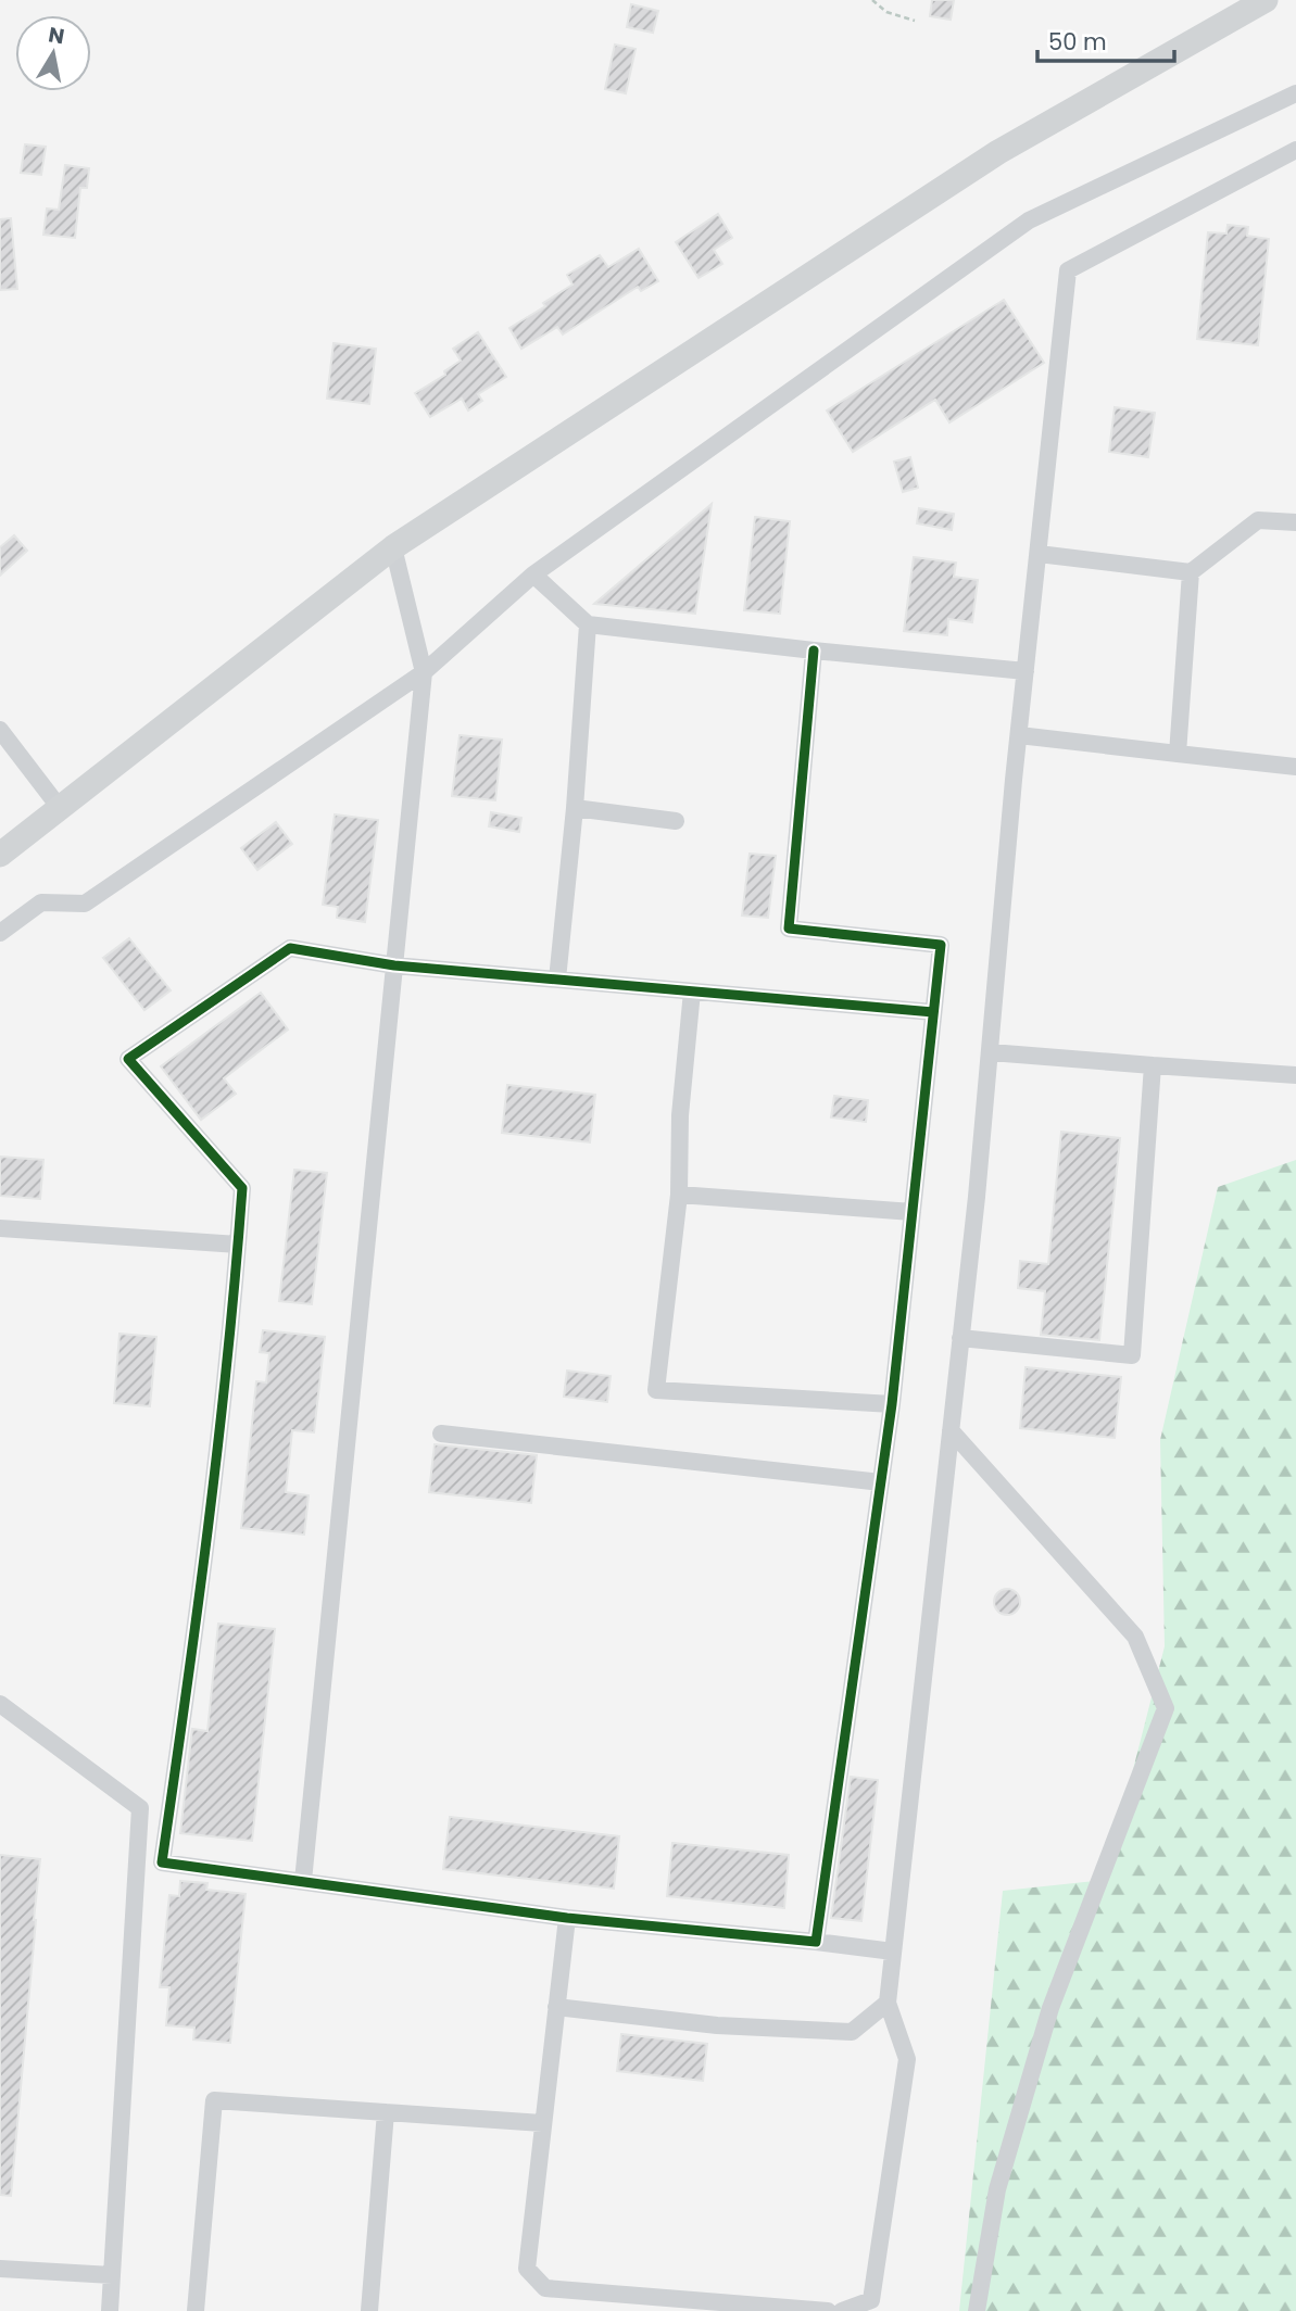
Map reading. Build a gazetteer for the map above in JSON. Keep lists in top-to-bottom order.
{
  "scale_bar": "50 m",
  "north": "top"
}
